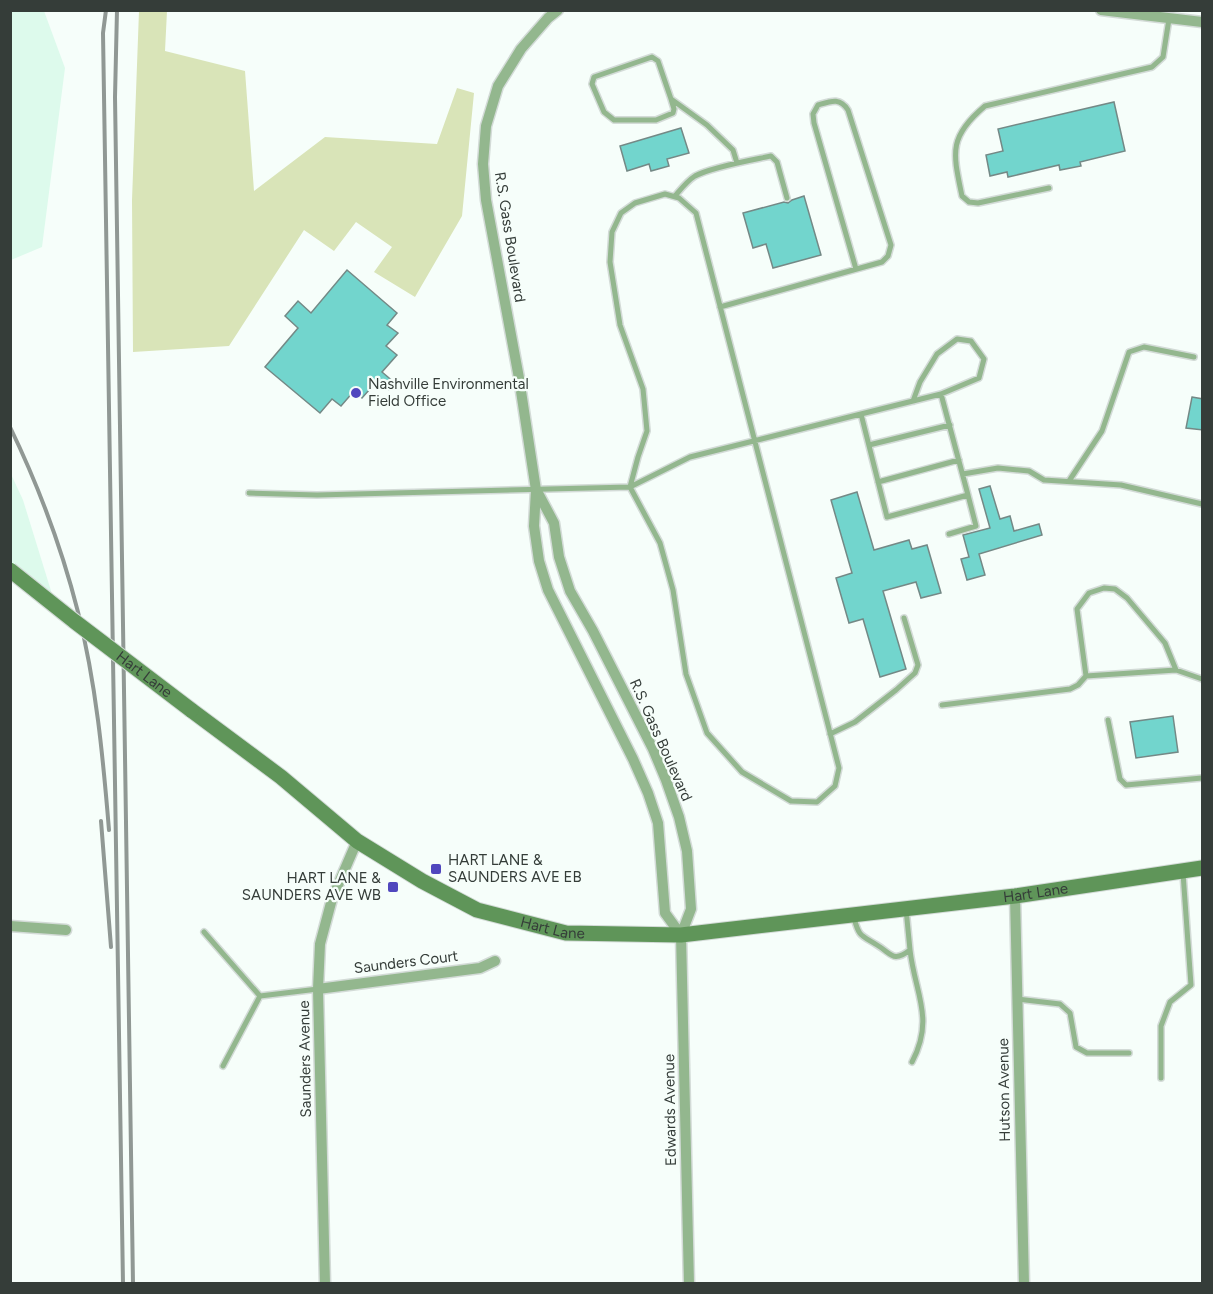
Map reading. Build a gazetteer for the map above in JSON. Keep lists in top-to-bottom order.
{
  "streets": {
    "main road": ["Hart Lane"],
    "street": [
      "R.S. Gass Boulevard",
      "Saunders Court",
      "Saunders Avenue",
      "Hutson Avenue",
      "Edwards Avenue"
    ]
  },
  "crossings": [
    ["R.S. Gass Boulevard", "Hart Lane"],
    ["R.S. Gass Boulevard", "Edwards Avenue"],
    ["Hart Lane", "Saunders Avenue"],
    ["Hart Lane", "Hutson Avenue"],
    ["Hart Lane", "Edwards Avenue"],
    ["Saunders Court", "Saunders Avenue"]
  ],
  "places": {
    "other": ["Nashville Environmental Field Office"],
    "transit": ["HART LANE & SAUNDERS AVE EB", "HART LANE & SAUNDERS AVE WB"]
  }
}
